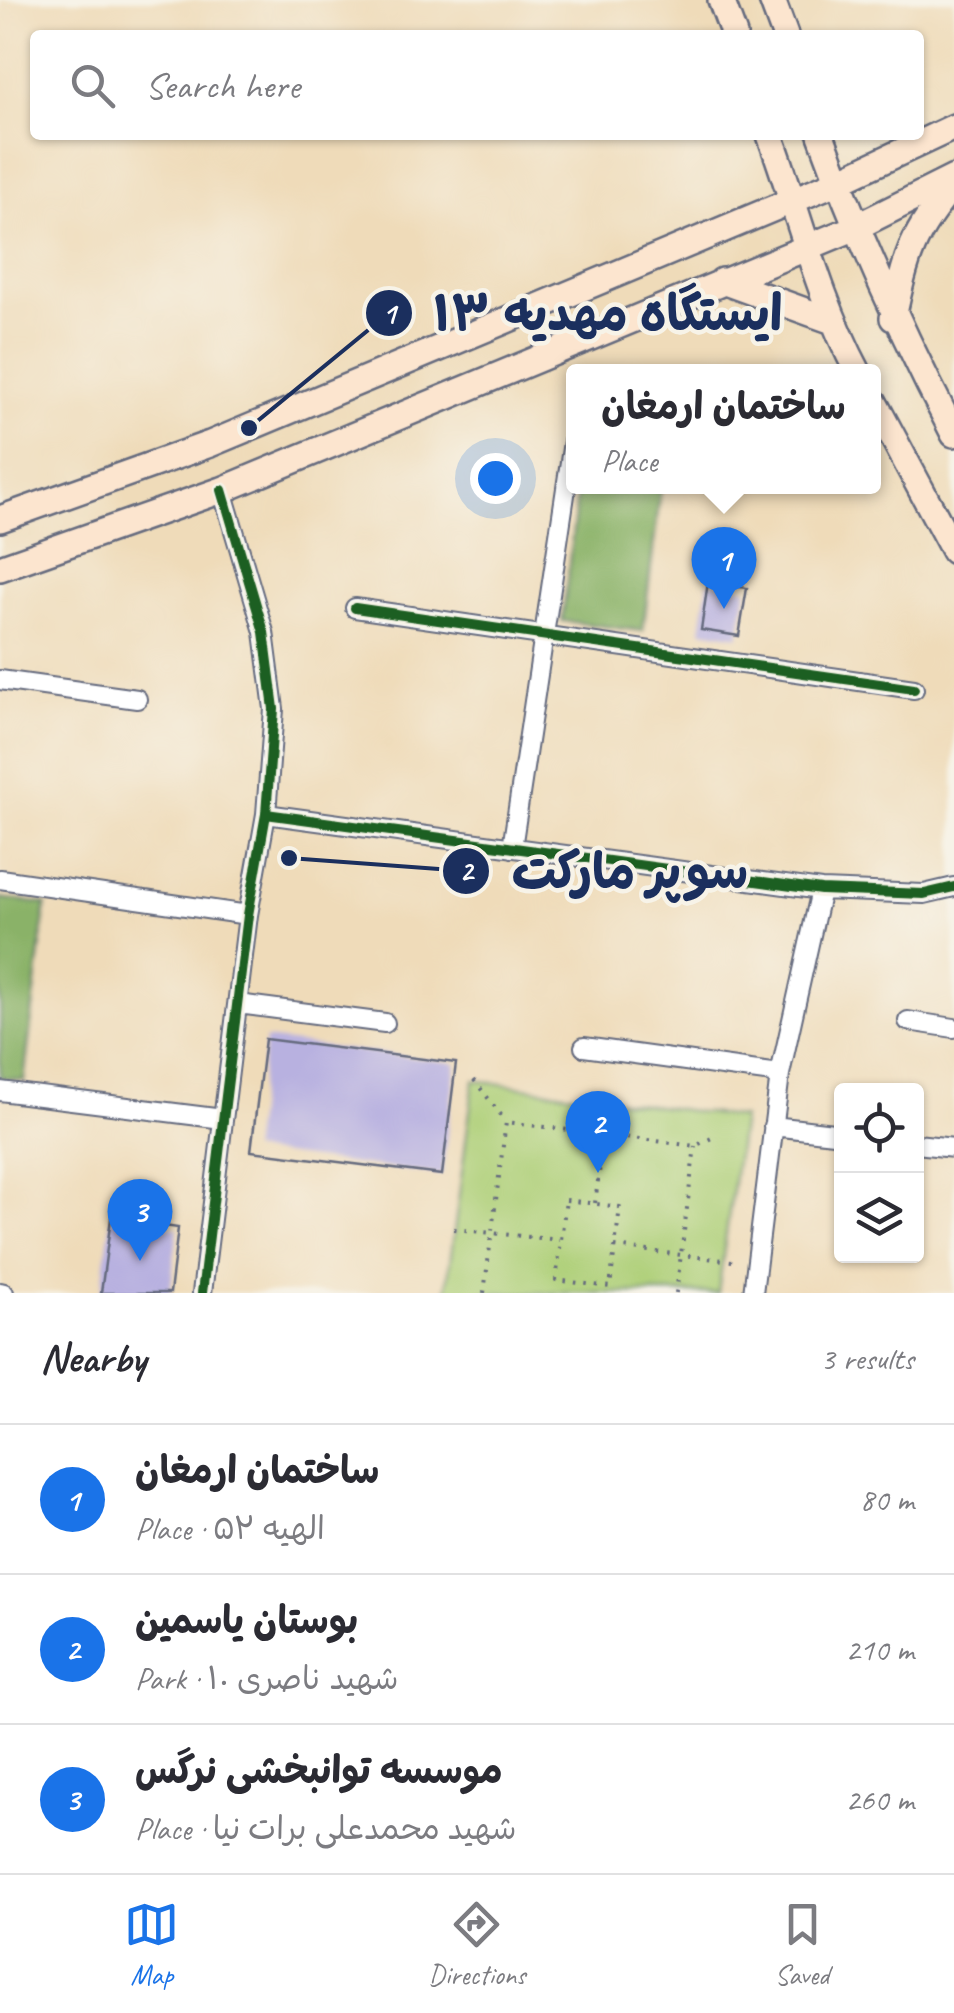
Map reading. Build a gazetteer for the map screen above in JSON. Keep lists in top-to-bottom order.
{
  "places": ["ایستگاه مهدیه ۱۳", "سوپر مارکت"],
  "page": {
    "search": "Search here",
    "popup": ["ساختمان ارمغان", "Place"],
    "pins": ["1", "2", "3"],
    "heading": ["Nearby", "3 results"],
    "list": [
      {
        "mark": "1",
        "name": "ساختمان ارمغان",
        "note": "Place · الهیه ۵۲",
        "value": "80 m"
      },
      {
        "mark": "2",
        "name": "بوستان یاسمین",
        "note": "Park · شهید ناصری ۱۰",
        "value": "210 m"
      },
      {
        "mark": "3",
        "name": "موسسه توانبخشی نرگس",
        "note": "Place · شهید محمدعلی برات نیا",
        "value": "260 m"
      }
    ],
    "nav": ["Map", "Directions", "Saved"]
  }
}
